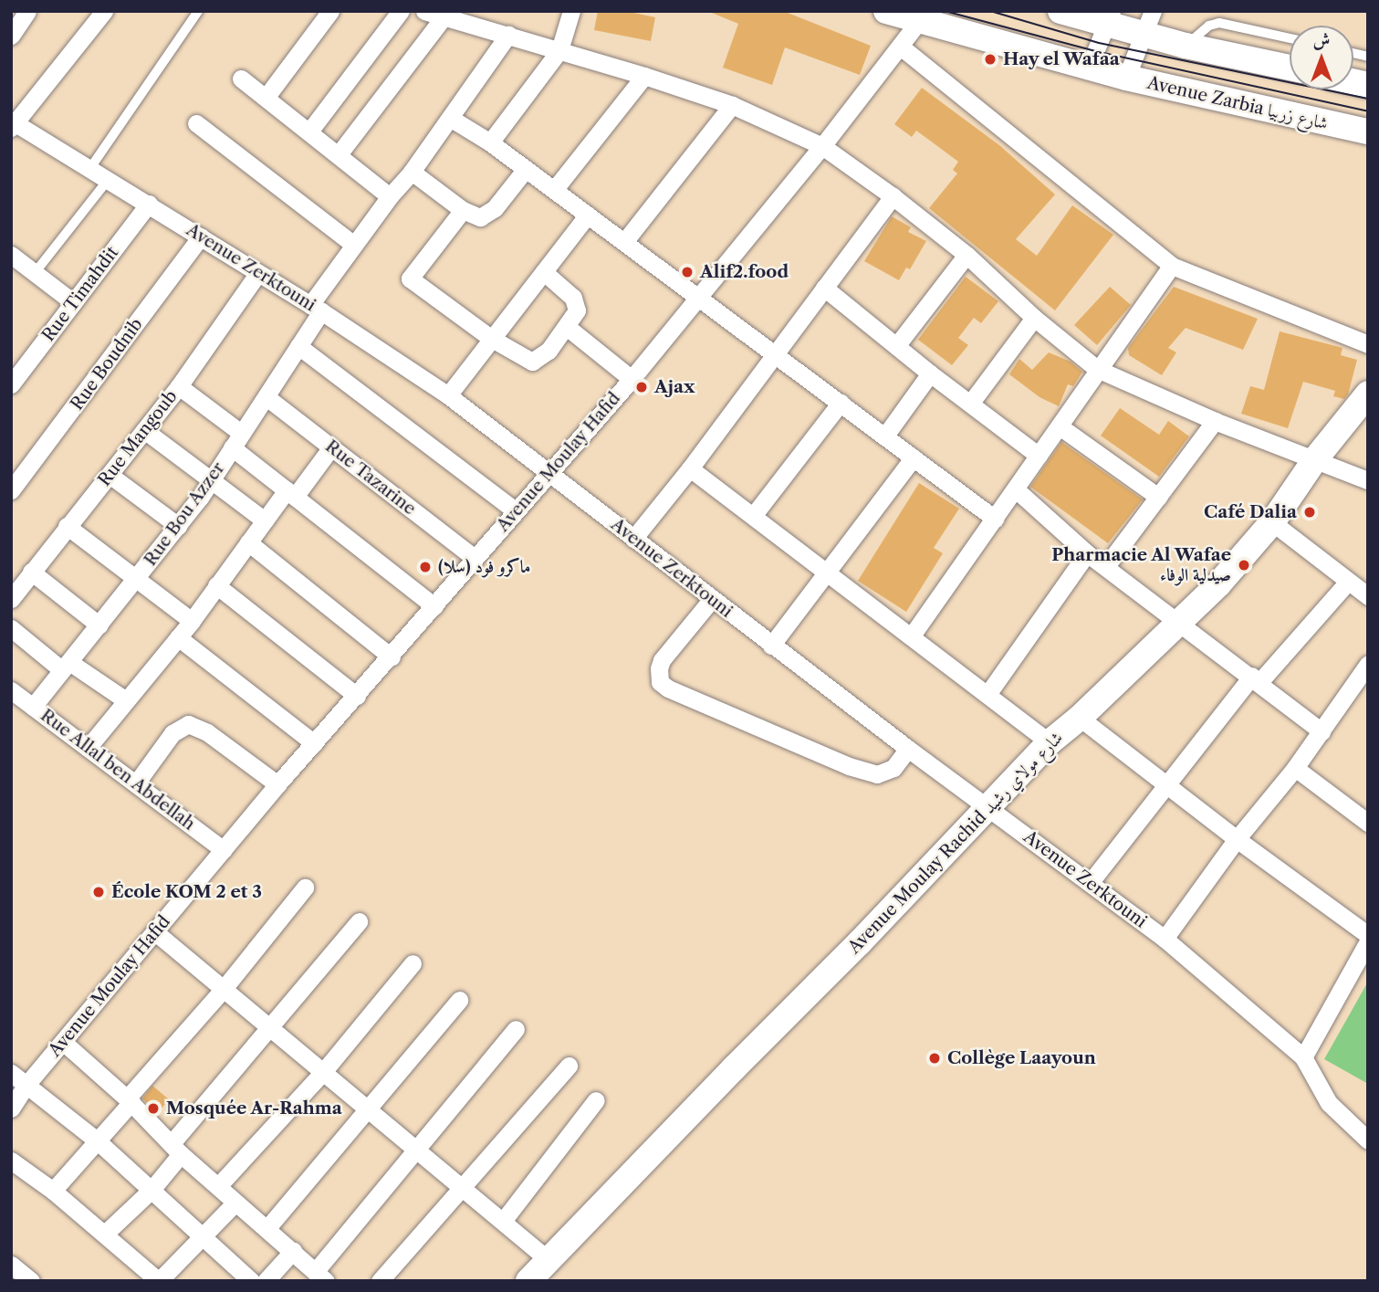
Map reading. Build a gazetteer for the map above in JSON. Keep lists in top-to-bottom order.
{
  "streets": {
    "street": [
      "Avenue Zarbia شارع زربيا",
      "Avenue Zerktouni",
      "Rue Timahdit",
      "Rue Boudnib",
      "Rue Mangoub",
      "Avenue Moulay Hafid",
      "Rue Tazarine",
      "Rue Bou Azzer",
      "Rue Allal ben Abdellah",
      "Avenue Moulay Rachid شارع مولاي رشيد"
    ]
  },
  "crossings": [
    ["Avenue Zarbia شارع زربيا", "Avenue Moulay Hafid"],
    ["Avenue Zerktouni", "Rue Timahdit"],
    ["Avenue Zerktouni", "Rue Boudnib"],
    ["Avenue Zerktouni", "Rue Mangoub"],
    ["Avenue Zerktouni", "Avenue Moulay Hafid"],
    ["Avenue Zerktouni", "Rue Bou Azzer"],
    ["Avenue Zerktouni", "Avenue Moulay Rachid شارع مولاي رشيد"],
    ["Avenue Moulay Hafid", "Rue Tazarine"],
    ["Avenue Moulay Hafid", "Rue Allal ben Abdellah"],
    ["Rue Tazarine", "Rue Bou Azzer"],
    ["Rue Bou Azzer", "Rue Allal ben Abdellah"]
  ],
  "places": [
    "Hay el Wafaa",
    "Alif2.food",
    "Ajax",
    "Café Dalia",
    "Pharmacie Al Wafae صيدلية الوفاء",
    "ماكرو فود (سلا)",
    "École KOM 2 et 3",
    "Collège Laayoun",
    "Mosquée Ar-Rahma"
  ],
  "north": "top"
}
